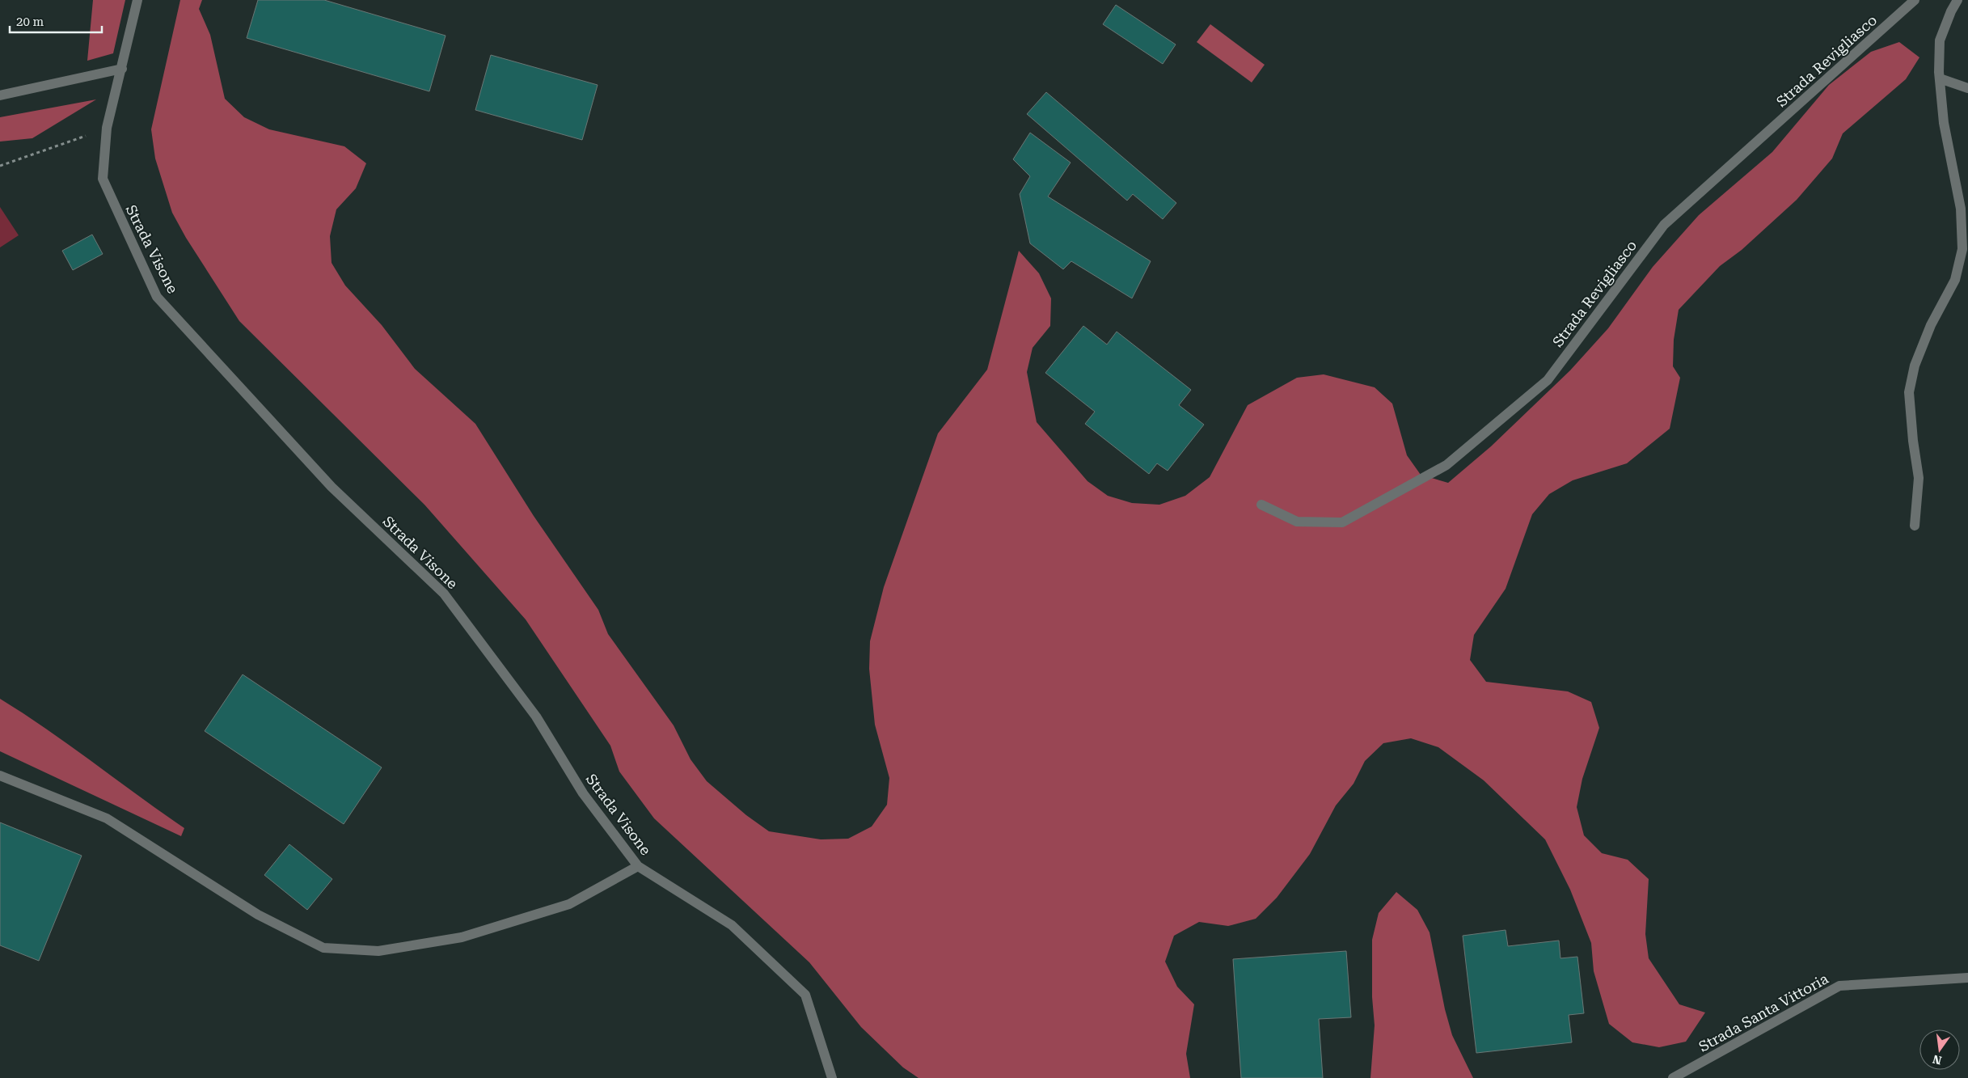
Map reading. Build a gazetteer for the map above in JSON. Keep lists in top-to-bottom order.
{
  "streets": {
    "street": ["Strada Revigliasco", "Strada Visone", "Strada Santa Vittoria"]
  },
  "scale_bar": "20 m",
  "north": "bottom"
}
